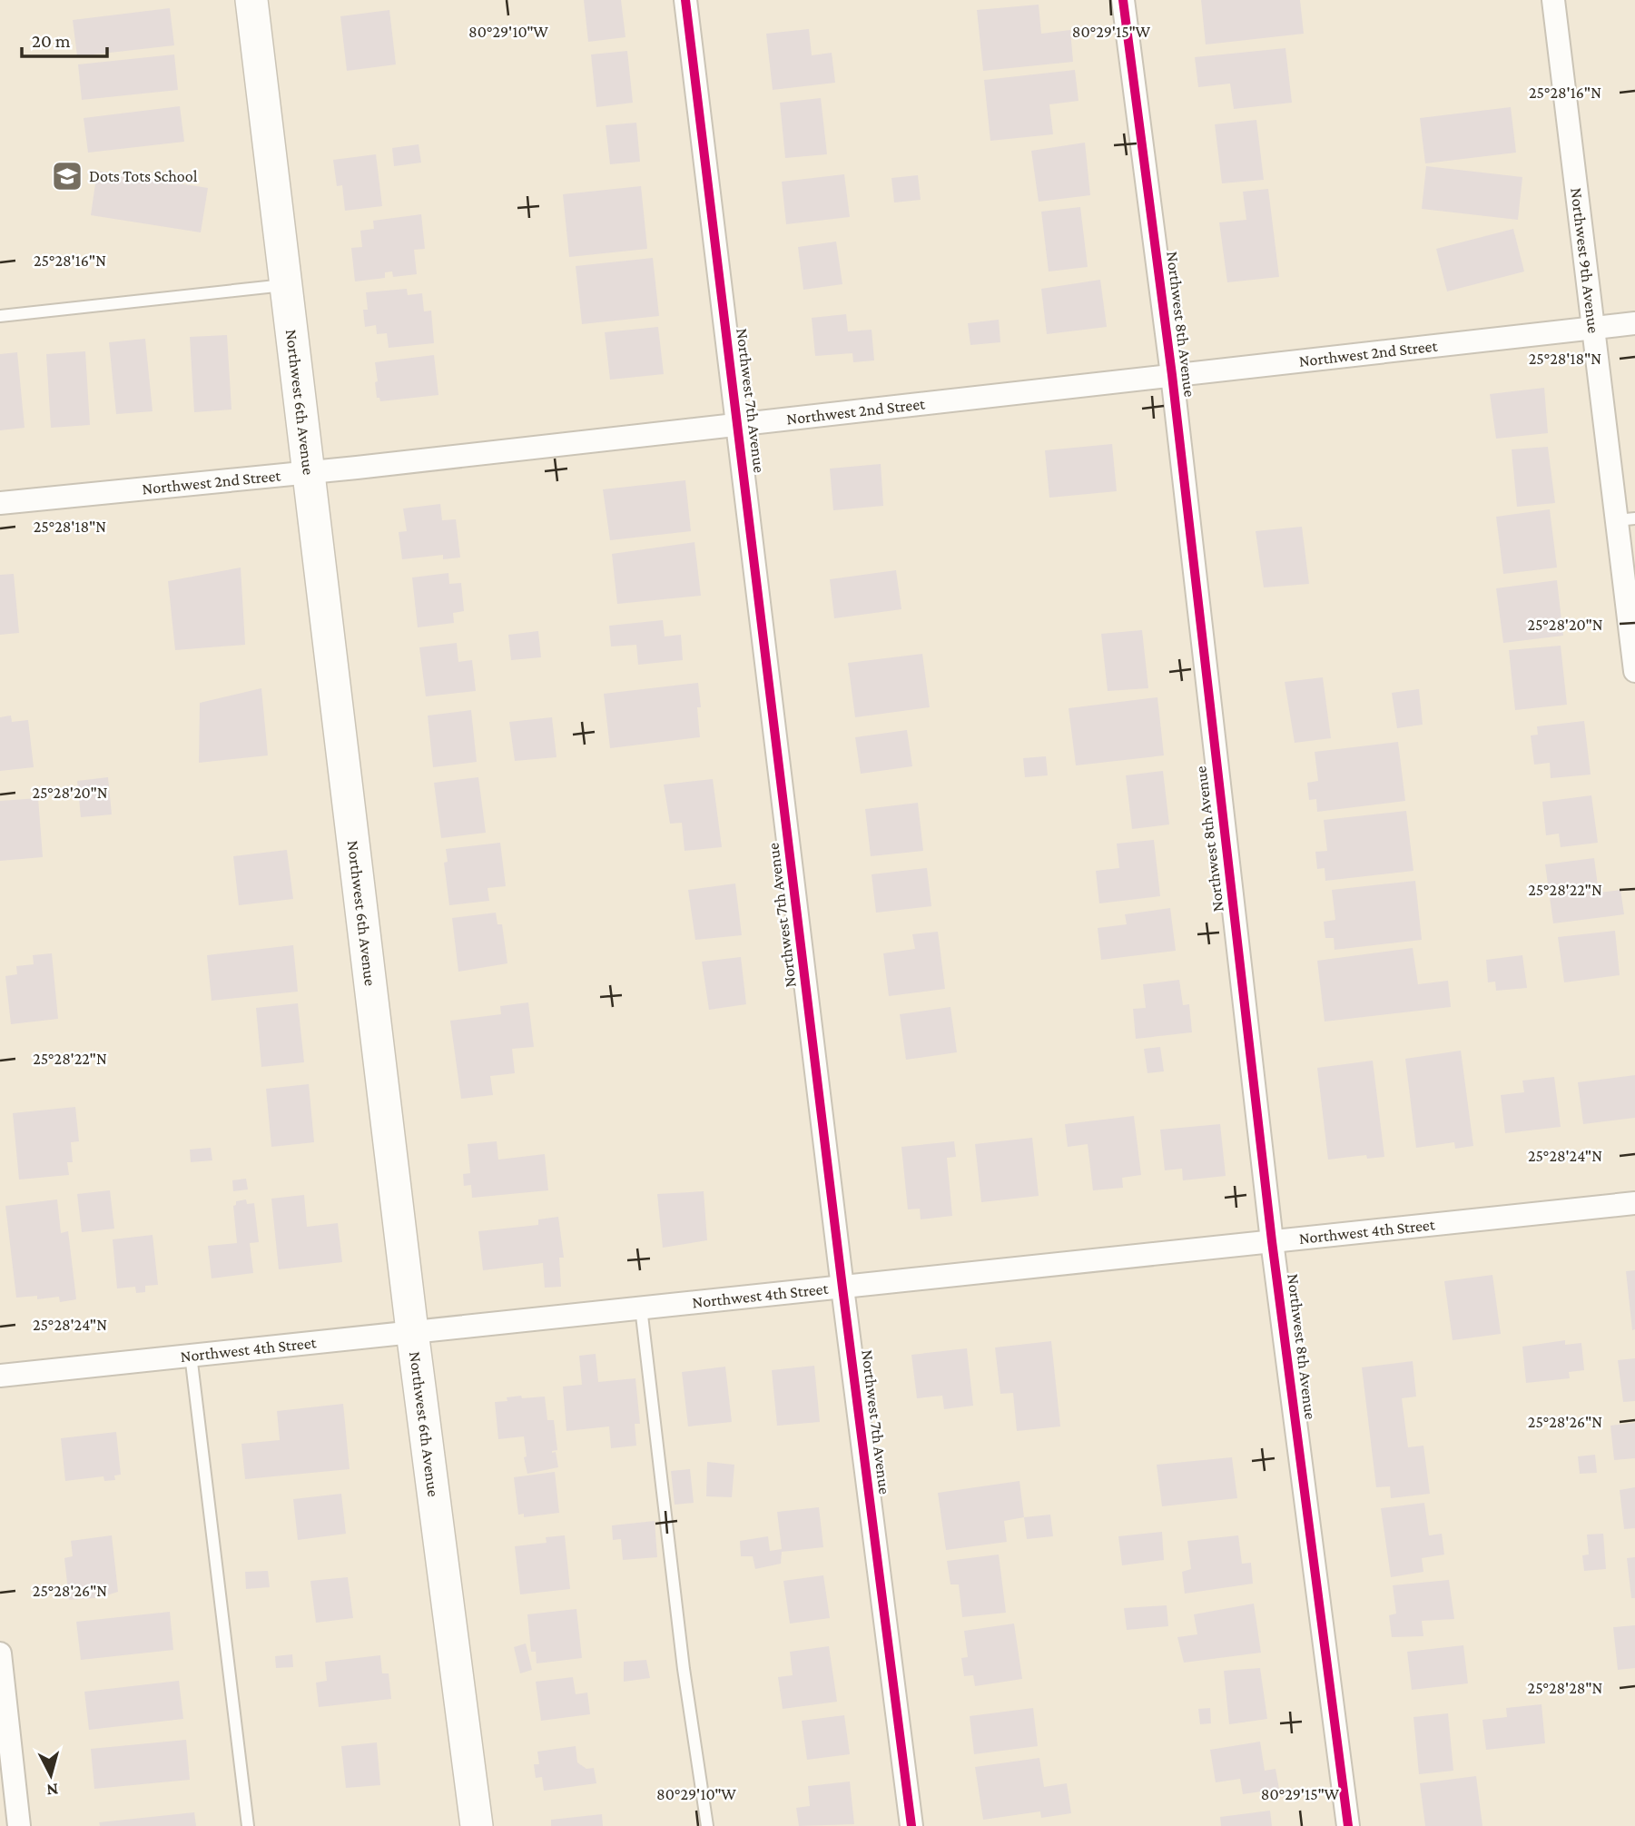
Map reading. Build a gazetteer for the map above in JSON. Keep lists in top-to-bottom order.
{
  "streets": {
    "street": [
      "Northwest 9th Avenue",
      "Northwest 8th Avenue",
      "Northwest 2nd Street",
      "Northwest 7th Avenue",
      "Northwest 6th Avenue",
      "Northwest 4th Street"
    ]
  },
  "crossings": [
    ["Northwest 9th Avenue", "Northwest 2nd Street"],
    ["Northwest 8th Avenue", "Northwest 2nd Street"],
    ["Northwest 8th Avenue", "Northwest 4th Street"],
    ["Northwest 2nd Street", "Northwest 7th Avenue"],
    ["Northwest 2nd Street", "Northwest 6th Avenue"],
    ["Northwest 7th Avenue", "Northwest 4th Street"],
    ["Northwest 6th Avenue", "Northwest 4th Street"]
  ],
  "places": {
    "school or university": ["Dots Tots School"]
  },
  "scale_bar": "20 m",
  "north": "bottom",
  "coordinates": [
    "80°29'10\"W",
    "80°29'15\"W",
    "25°28'16\"N",
    "25°28'18\"N",
    "25°28'20\"N",
    "25°28'22\"N",
    "25°28'24\"N",
    "25°28'26\"N",
    "25°28'28\"N"
  ]
}
